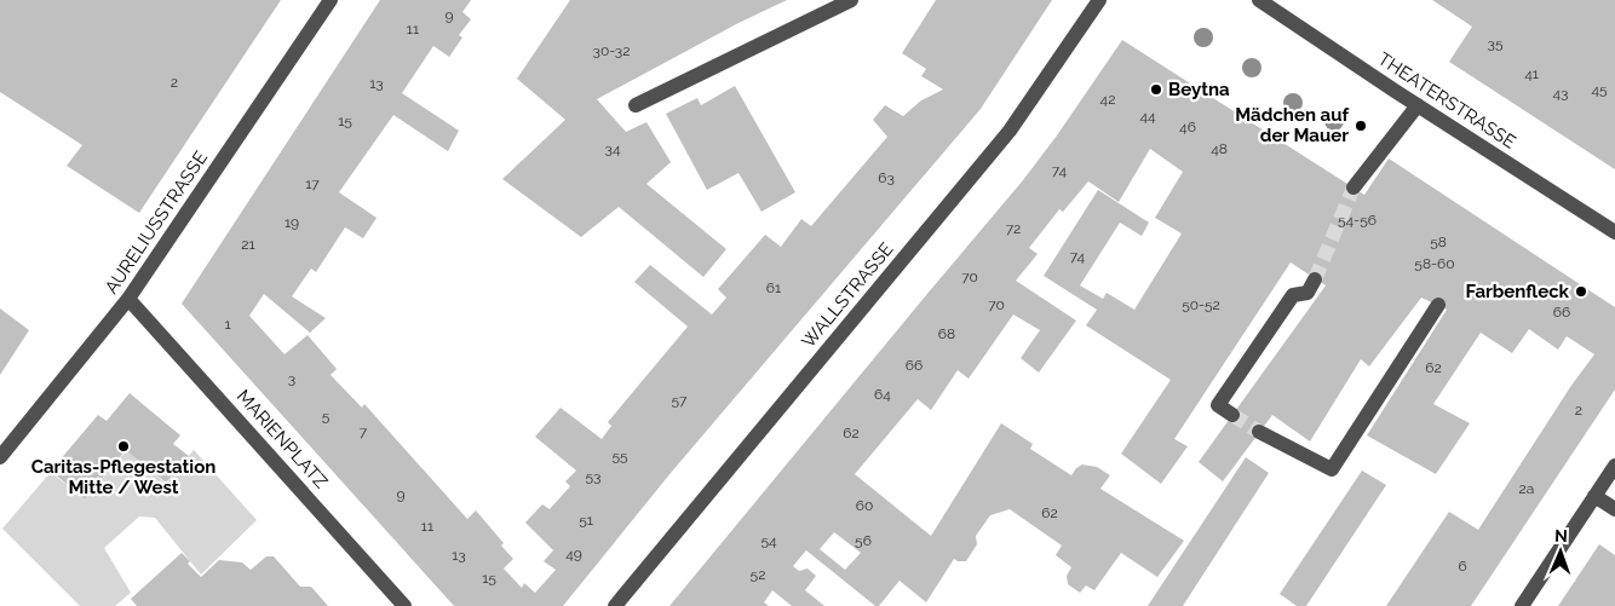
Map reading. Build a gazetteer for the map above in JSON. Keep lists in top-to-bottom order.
{
  "streets": {
    "street": [
      "THEATERSTRASSE",
      "AURELIUSSTRASSE",
      "WALLSTRASSE",
      "MARIENPLATZ"
    ]
  },
  "crossings": [
    ["AURELIUSSTRASSE", "MARIENPLATZ"]
  ],
  "places": [
    "Beytna",
    "Mädchen auf der Mauer",
    "Farbenfleck",
    "Caritas-Pflegestation Mitte / West"
  ],
  "house_numbers": [
    "9",
    "11",
    "35",
    "30-32",
    "41",
    "2",
    "13",
    "45",
    "43",
    "42",
    "44",
    "15",
    "46",
    "34",
    "48",
    "74",
    "63",
    "17",
    "54-56",
    "19",
    "72",
    "58",
    "21",
    "74",
    "58-60",
    "70",
    "61",
    "70",
    "50-52",
    "66",
    "1",
    "68",
    "66",
    "62",
    "3",
    "64",
    "57",
    "2",
    "5",
    "7",
    "62",
    "55",
    "53",
    "2a",
    "9",
    "60",
    "62",
    "51",
    "11",
    "54",
    "56",
    "49",
    "13",
    "6",
    "52",
    "15"
  ],
  "north": "top"
}
